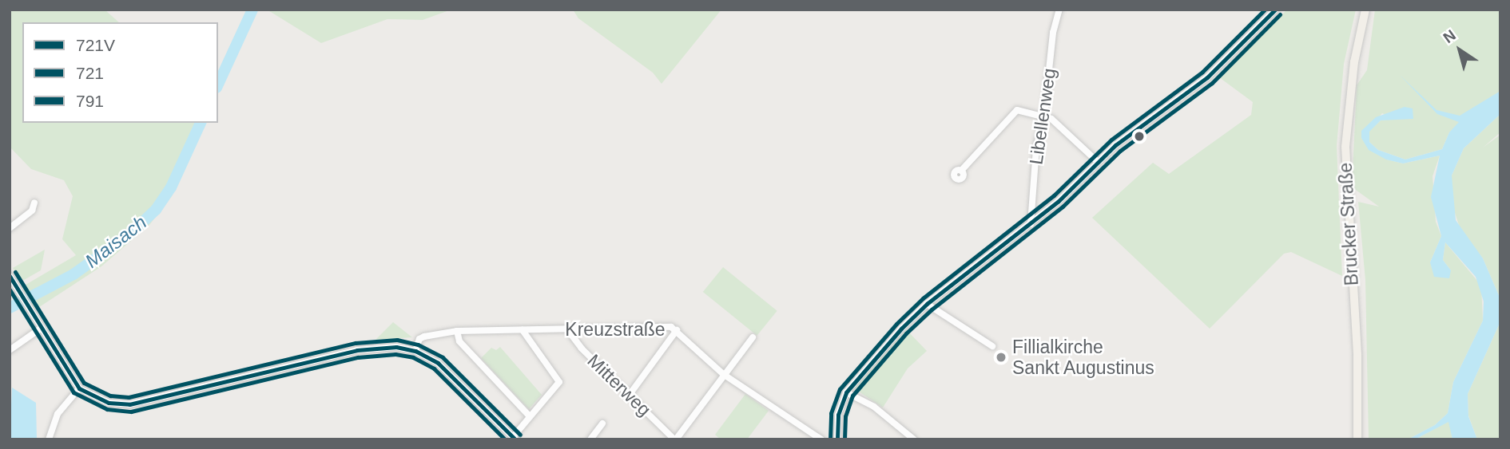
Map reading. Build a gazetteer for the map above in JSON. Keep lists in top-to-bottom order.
{
  "streets": {
    "main road": ["Brucker Straße"],
    "street": ["Libellenweg", "Kreuzstraße", "Mitterweg"]
  },
  "crossings": [
    ["Kreuzstraße", "Mitterweg"]
  ],
  "water": ["Maisach"],
  "places": ["Fillialkirche Sankt Augustinus"],
  "lines": ["transit line 721V", "transit line 791", "transit line 721"],
  "legend": ["721V", "721", "791"],
  "north": "top left"
}
